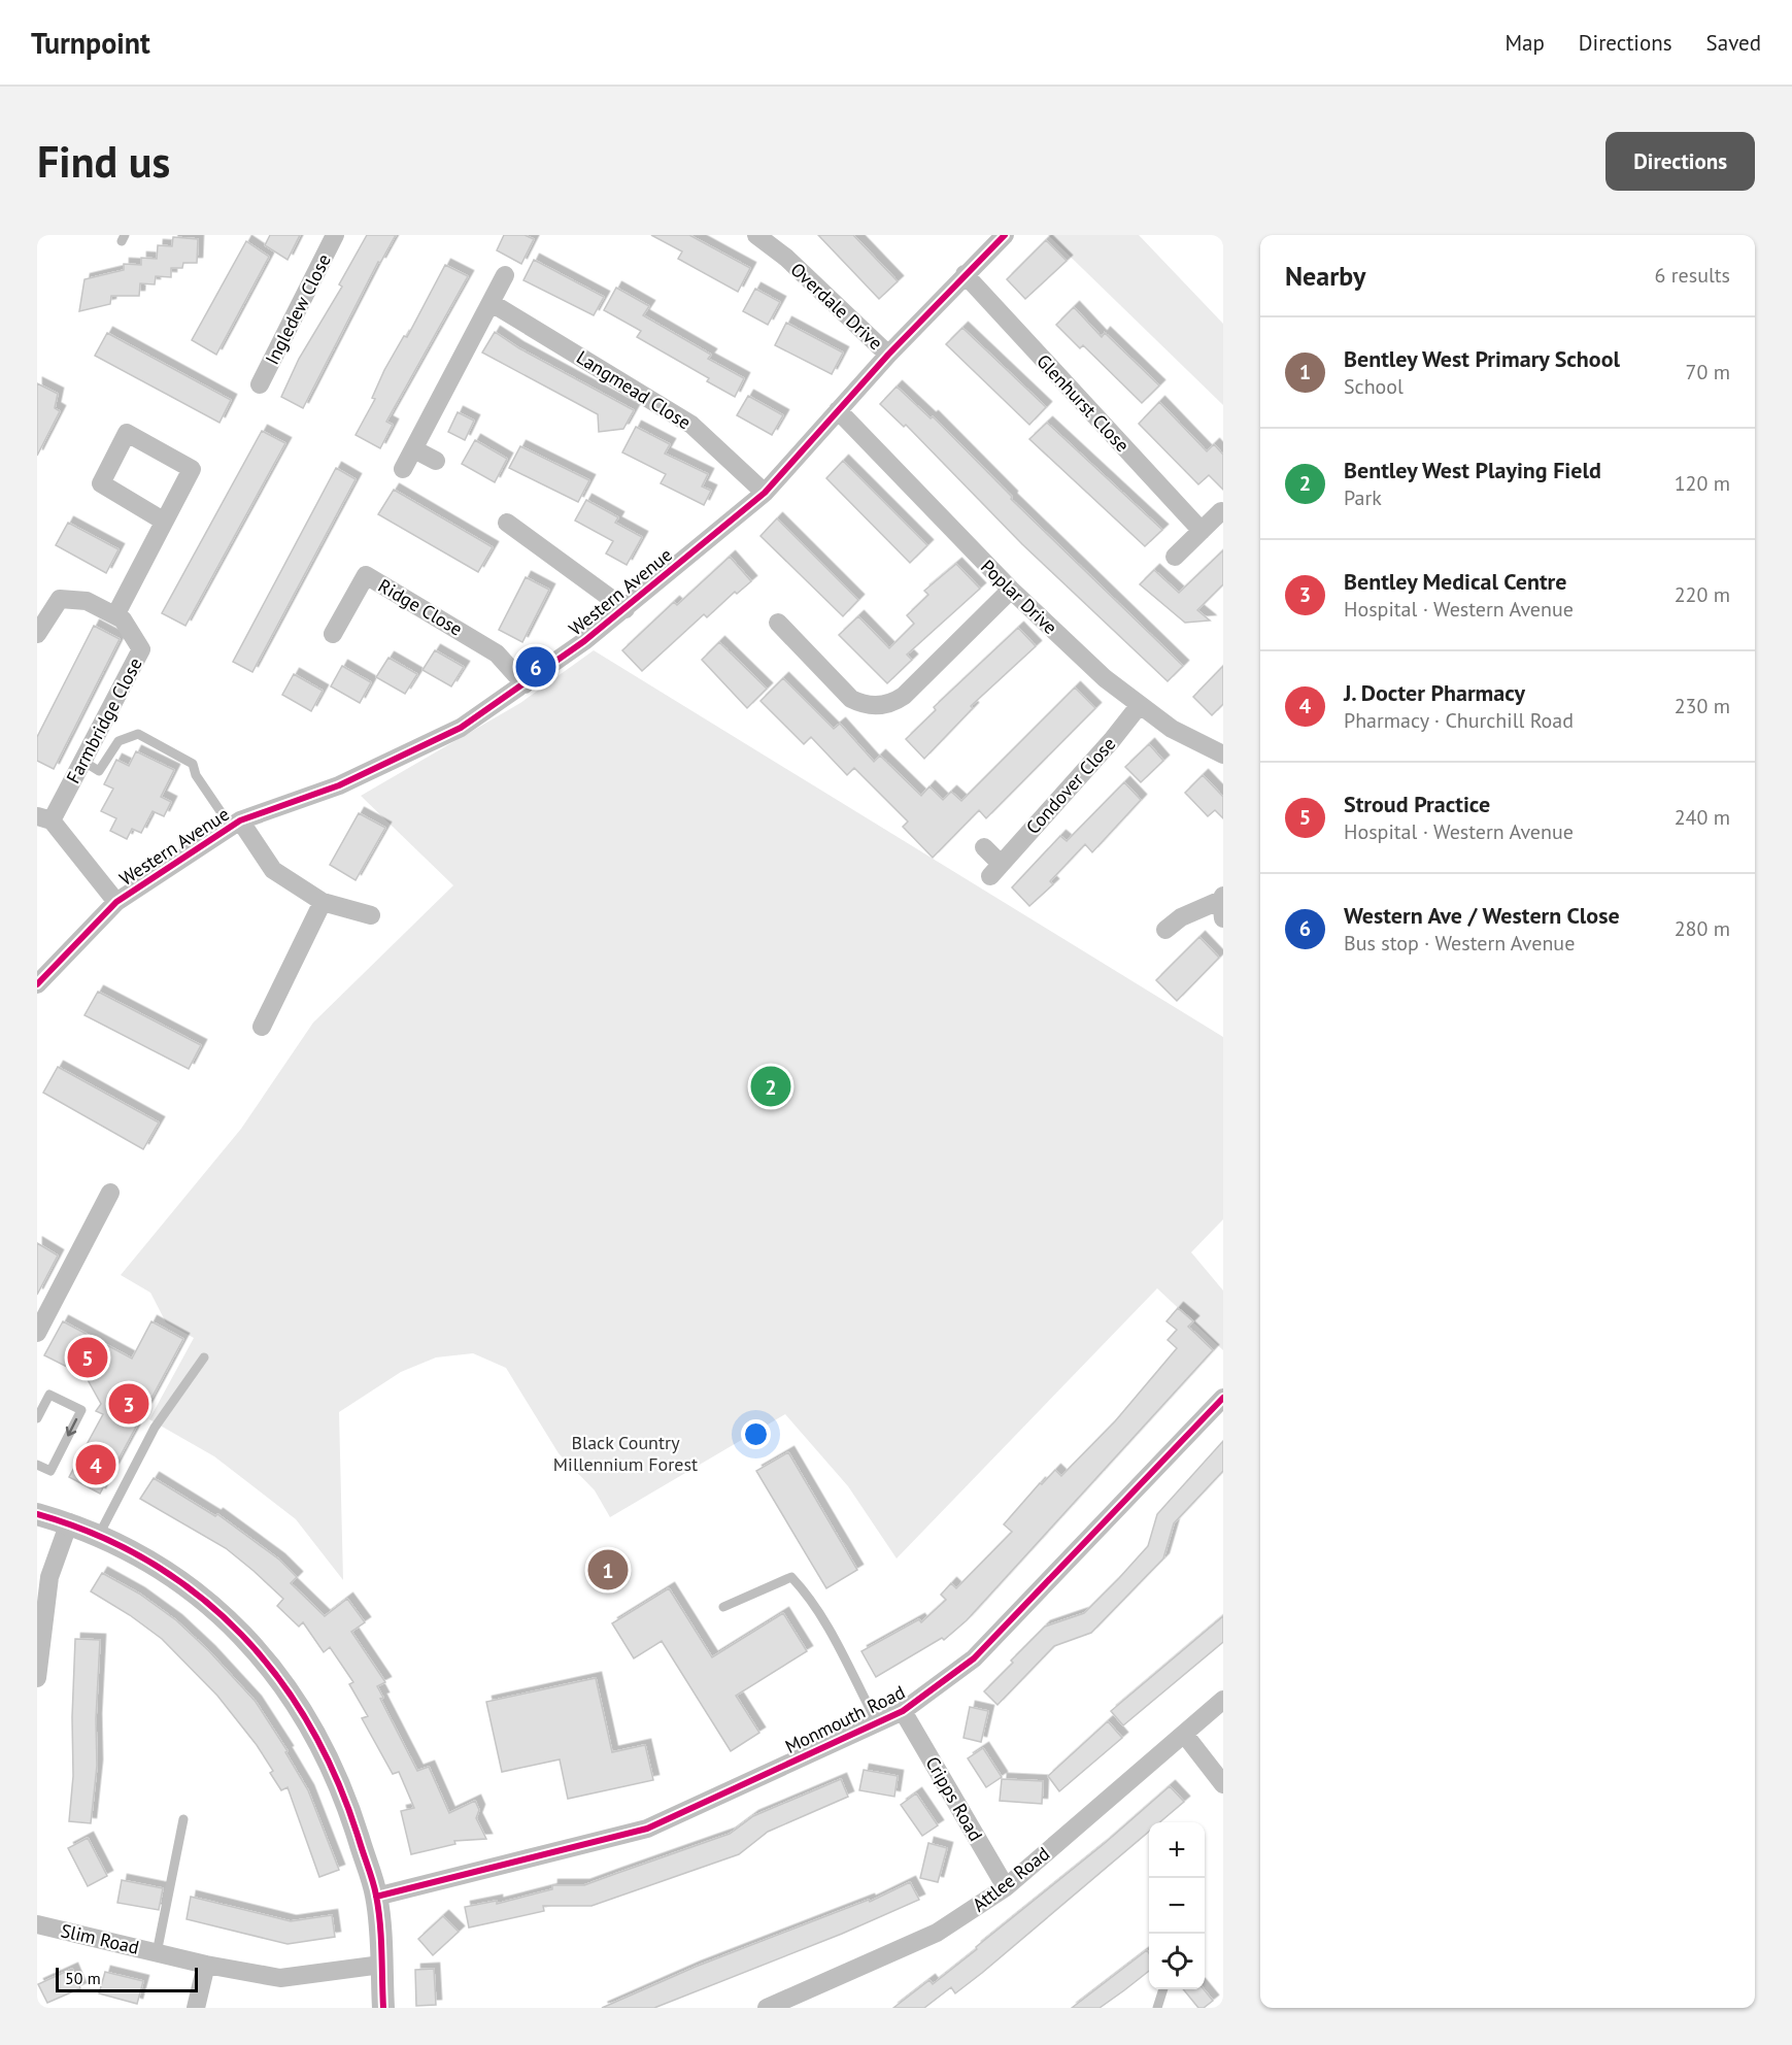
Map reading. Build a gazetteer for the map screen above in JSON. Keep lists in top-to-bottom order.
{
  "streets": {
    "street": [
      "Overdale Drive",
      "Ingledew Close",
      "Langmead Close",
      "Glenhurst Close",
      "Western Avenue",
      "Poplar Drive",
      "Ridge Close",
      "Farmbridge Close",
      "Condover Close",
      "Monmouth Road",
      "Cripps Road",
      "Attlee Road",
      "Slim Road"
    ]
  },
  "crossings": [
    ["Overdale Drive", "Western Avenue"],
    ["Langmead Close", "Western Avenue"],
    ["Glenhurst Close", "Western Avenue"],
    ["Western Avenue", "Poplar Drive"],
    ["Western Avenue", "Ridge Close"],
    ["Poplar Drive", "Condover Close"],
    ["Monmouth Road", "Cripps Road"],
    ["Cripps Road", "Attlee Road"]
  ],
  "parks": ["Black Country Millennium Forest"],
  "scale_bar": "50 m",
  "page": {
    "header": "Turnpoint",
    "nav": ["Map", "Directions", "Saved"],
    "buttons": "Directions",
    "title": "Find us",
    "heading": ["Nearby", "6 results"],
    "list": [
      {
        "mark": "1",
        "name": "Bentley West Primary School",
        "note": "School",
        "value": "70 m"
      },
      {
        "mark": "2",
        "name": "Bentley West Playing Field",
        "note": "Park",
        "value": "120 m"
      },
      {
        "mark": "3",
        "name": "Bentley Medical Centre",
        "note": "Hospital · Western Avenue",
        "value": "220 m"
      },
      {
        "mark": "4",
        "name": "J. Docter Pharmacy",
        "note": "Pharmacy · Churchill Road",
        "value": "230 m"
      },
      {
        "mark": "5",
        "name": "Stroud Practice",
        "note": "Hospital · Western Avenue",
        "value": "240 m"
      },
      {
        "mark": "6",
        "name": "Western Ave / Western Close",
        "note": "Bus stop · Western Avenue",
        "value": "280 m"
      }
    ],
    "pins": [
      "6",
      "2",
      "5",
      "3",
      "4",
      "1"
    ],
    "map_buttons": ["+", "−"],
    "scale": "50 m"
  }
}
